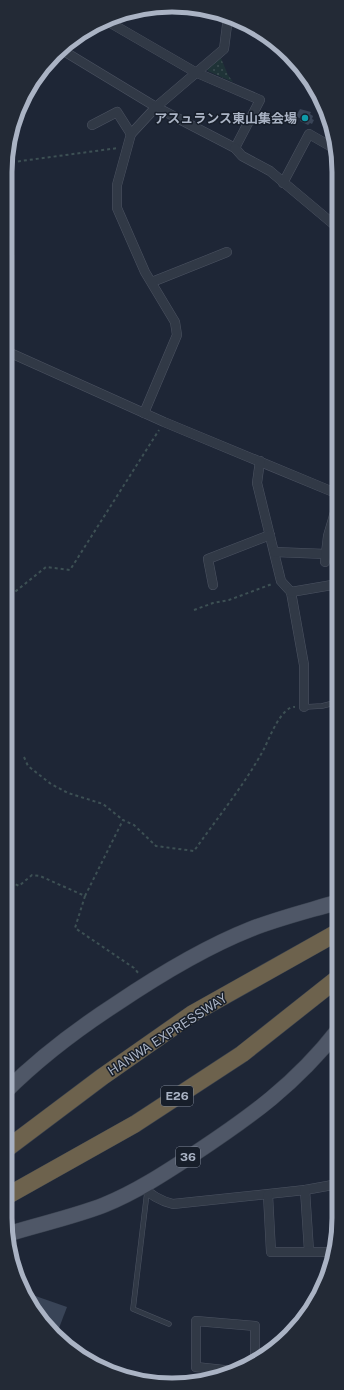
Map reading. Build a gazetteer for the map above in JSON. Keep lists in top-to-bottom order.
{
  "streets": {
    "highway": ["HANWA EXPRESSWAY", "E26"],
    "main road": ["36"]
  },
  "places": ["アスュランス東山集会場"]
}
